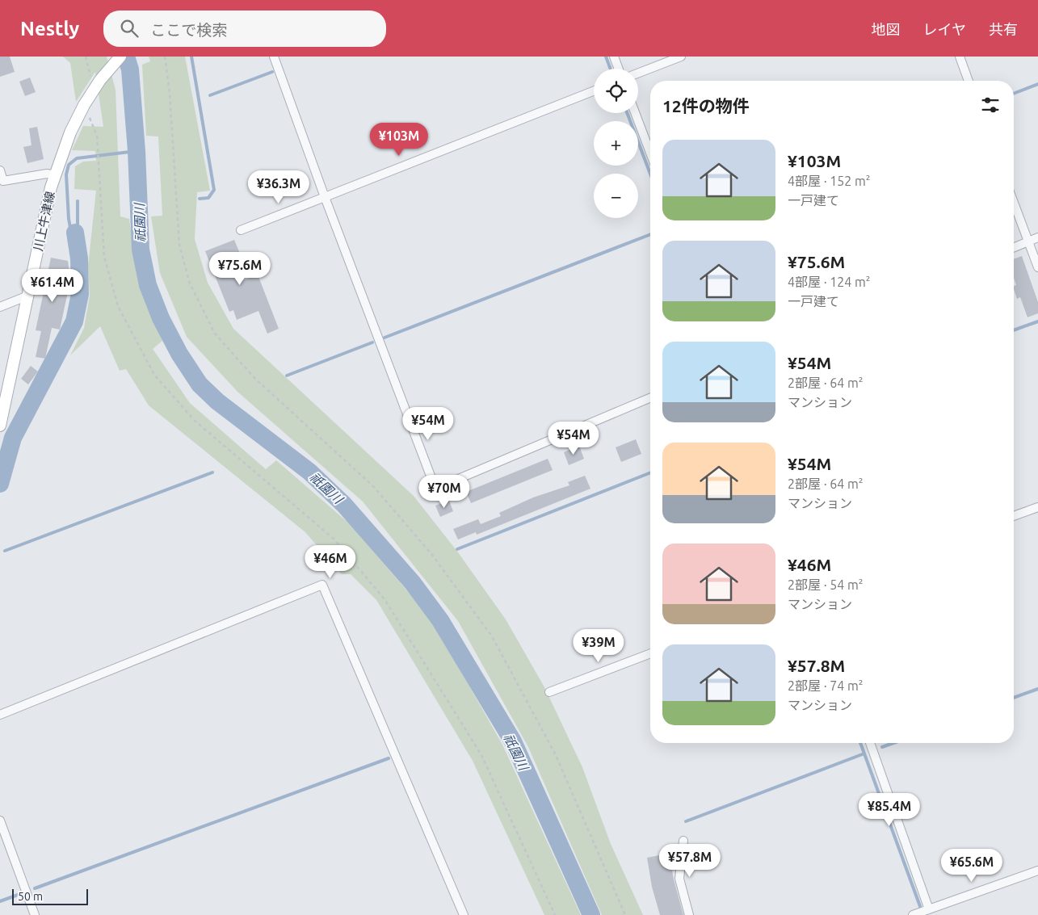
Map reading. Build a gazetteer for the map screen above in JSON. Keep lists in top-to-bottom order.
{
  "streets": {
    "main road": ["川上牛津線"]
  },
  "water": ["祇園川"],
  "scale_bar": "50 m",
  "page": {
    "header": "Nestly",
    "search": "ここで検索",
    "nav": ["地図", "レイヤ", "共有"],
    "map_buttons": ["+", "−"],
    "heading": "12件の物件",
    "price": [
      "¥103M",
      "¥36.3M",
      "¥75.6M",
      "¥61.4M",
      "¥54M",
      "¥54M",
      "¥70M",
      "¥46M",
      "¥39M",
      "¥85.4M",
      "¥57.8M",
      "¥65.6M"
    ],
    "list": [
      {
        "name": "¥103M",
        "note": "4部屋 · 152 m² · 一戸建て"
      },
      {
        "name": "¥75.6M",
        "note": "4部屋 · 124 m² · 一戸建て"
      },
      {
        "name": "¥54M",
        "note": "2部屋 · 64 m² · マンション"
      },
      {
        "name": "¥54M",
        "note": "2部屋 · 64 m² · マンション"
      },
      {
        "name": "¥46M",
        "note": "2部屋 · 54 m² · マンション"
      },
      {
        "name": "¥57.8M",
        "note": "2部屋 · 74 m² · マンション"
      }
    ],
    "scale": "50 m"
  }
}
